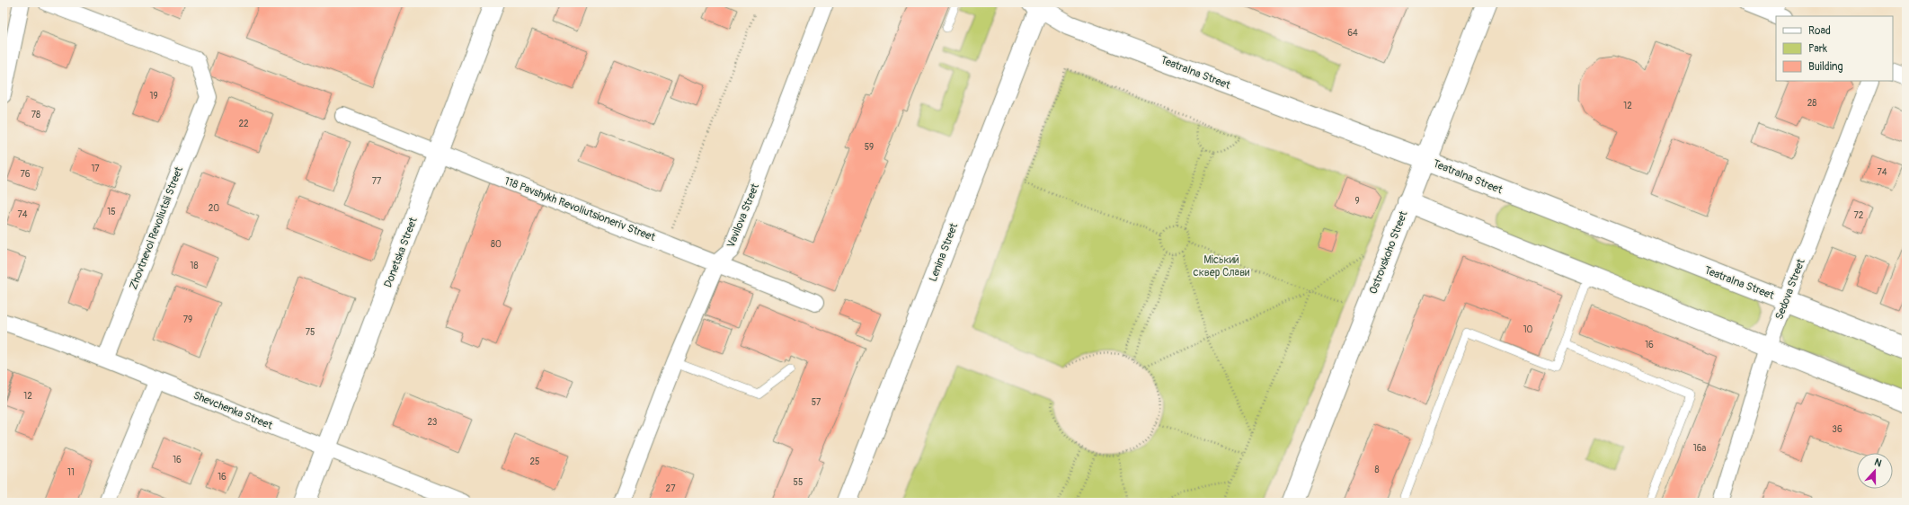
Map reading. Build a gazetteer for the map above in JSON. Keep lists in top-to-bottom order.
{
  "streets": {
    "street": [
      "Teatralna Street",
      "118 Pavshykh Revoliutsioneriv Street",
      "Vavilova Street",
      "Zhovtnevoi Revoliutsii Street",
      "Donetska Street",
      "Lenina Street",
      "Ostrovskoho Street",
      "Sedova Street",
      "Shevchenka Street"
    ]
  },
  "crossings": [
    ["Teatralna Street", "Lenina Street"],
    ["Teatralna Street", "Ostrovskoho Street"],
    ["Teatralna Street", "Sedova Street"],
    ["118 Pavshykh Revoliutsioneriv Street", "Vavilova Street"],
    ["118 Pavshykh Revoliutsioneriv Street", "Donetska Street"],
    ["Zhovtnevoi Revoliutsii Street", "Shevchenka Street"],
    ["Donetska Street", "Shevchenka Street"]
  ],
  "parks": ["Міський сквер Слави"],
  "house_numbers": [
    "64",
    "19",
    "28",
    "12",
    "78",
    "22",
    "59",
    "17",
    "74",
    "76",
    "77",
    "9",
    "20",
    "15",
    "74",
    "72",
    "80",
    "18",
    "79",
    "10",
    "75",
    "16",
    "12",
    "57",
    "23",
    "36",
    "16а",
    "16",
    "25",
    "8",
    "11",
    "16",
    "55",
    "27"
  ],
  "legend": ["Road", "Park", "Building"],
  "north": "top"
}
